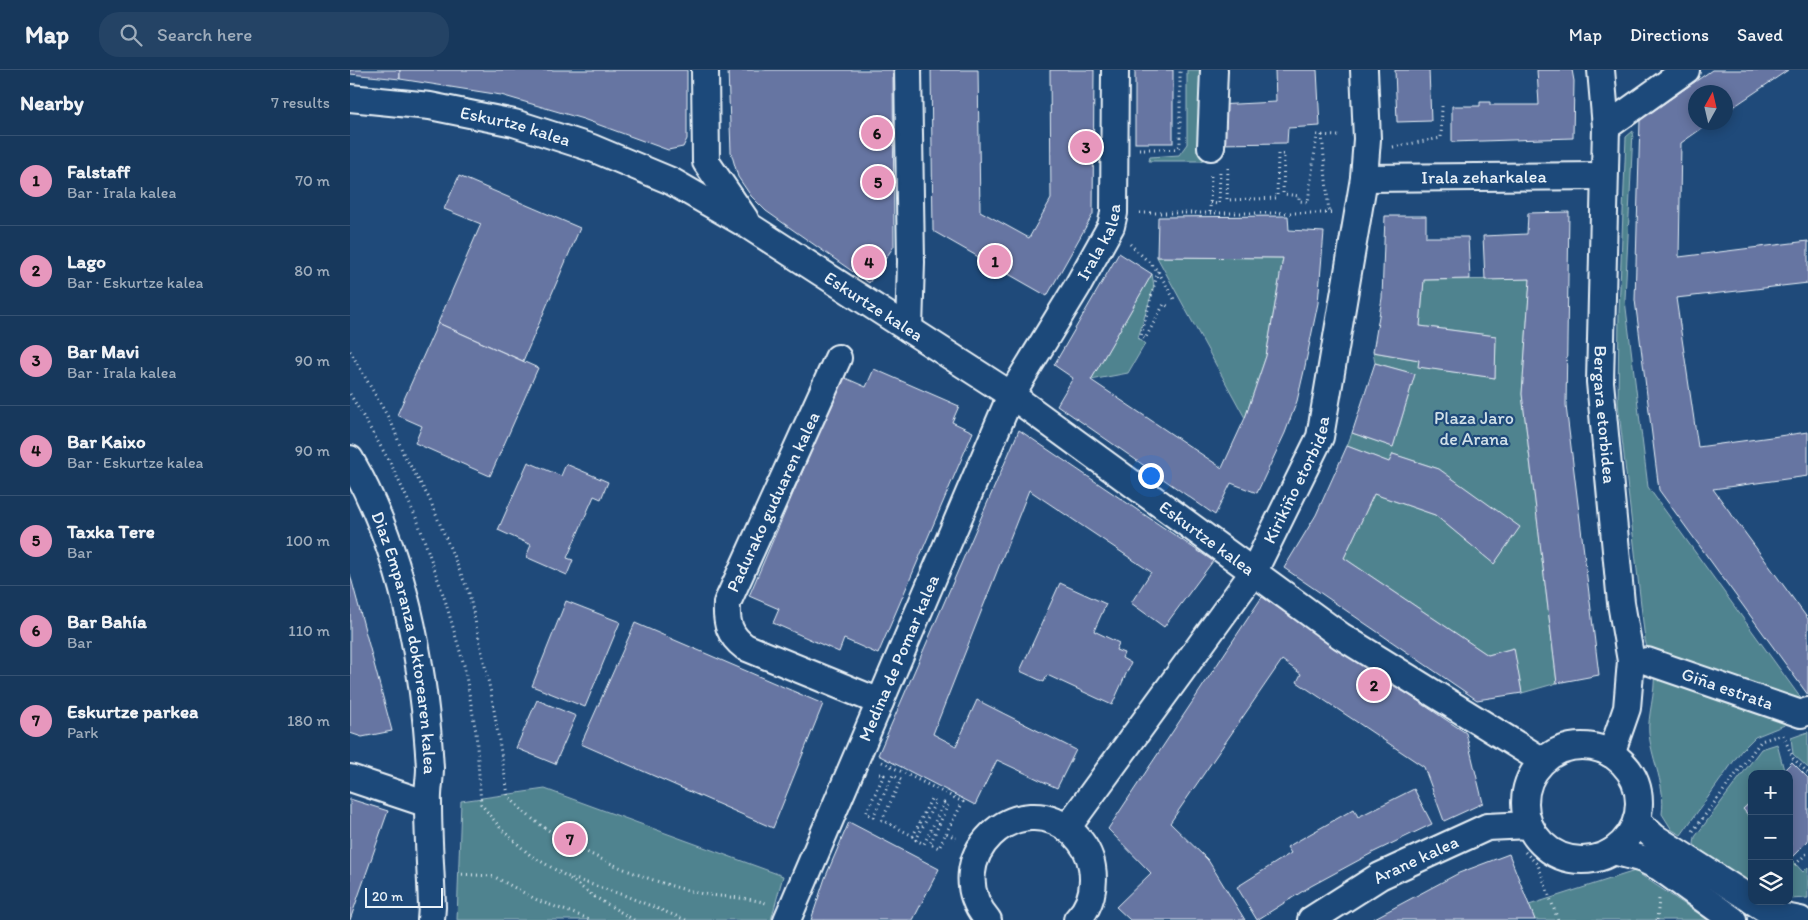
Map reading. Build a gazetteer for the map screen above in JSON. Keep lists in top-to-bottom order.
{
  "streets": {
    "street": [
      "Eskurtze kalea",
      "Irala zeharkalea",
      "Irala kalea",
      "Bergara etorbidea",
      "Kirikiño etorbidea",
      "Padurako guduaren kalea",
      "Diaz Emparanza doktorearen kalea",
      "Medina de Pomar kalea",
      "Giña estrata",
      "Arane kalea"
    ]
  },
  "crossings": [
    ["Eskurtze kalea", "Irala kalea"],
    ["Eskurtze kalea", "Bergara etorbidea"],
    ["Eskurtze kalea", "Kirikiño etorbidea"],
    ["Eskurtze kalea", "Medina de Pomar kalea"],
    ["Eskurtze kalea", "Arane kalea"],
    ["Irala zeharkalea", "Bergara etorbidea"],
    ["Irala zeharkalea", "Kirikiño etorbidea"],
    ["Irala kalea", "Medina de Pomar kalea"],
    ["Bergara etorbidea", "Arane kalea"],
    ["Padurako guduaren kalea", "Medina de Pomar kalea"]
  ],
  "parks": ["Plaza Jaro de Arana"],
  "scale_bar": "20 m",
  "north": "top",
  "page": {
    "header": "Map",
    "search": "Search here",
    "nav": ["Map", "Directions", "Saved"],
    "heading": ["Nearby", "7 results"],
    "pins": [
      "6",
      "3",
      "5",
      "1",
      "4",
      "2",
      "7"
    ],
    "list": [
      {
        "mark": "1",
        "name": "Falstaff",
        "note": "Bar · Irala kalea",
        "value": "70 m"
      },
      {
        "mark": "2",
        "name": "Lago",
        "note": "Bar · Eskurtze kalea",
        "value": "80 m"
      },
      {
        "mark": "3",
        "name": "Bar Mavi",
        "note": "Bar · Irala kalea",
        "value": "90 m"
      },
      {
        "mark": "4",
        "name": "Bar Kaixo",
        "note": "Bar · Eskurtze kalea",
        "value": "90 m"
      },
      {
        "mark": "5",
        "name": "Taxka Tere",
        "note": "Bar",
        "value": "100 m"
      },
      {
        "mark": "6",
        "name": "Bar Bahía",
        "note": "Bar",
        "value": "110 m"
      },
      {
        "mark": "7",
        "name": "Eskurtze parkea",
        "note": "Park",
        "value": "180 m"
      }
    ],
    "map_buttons": ["+", "−"],
    "scale": "20 m"
  }
}
